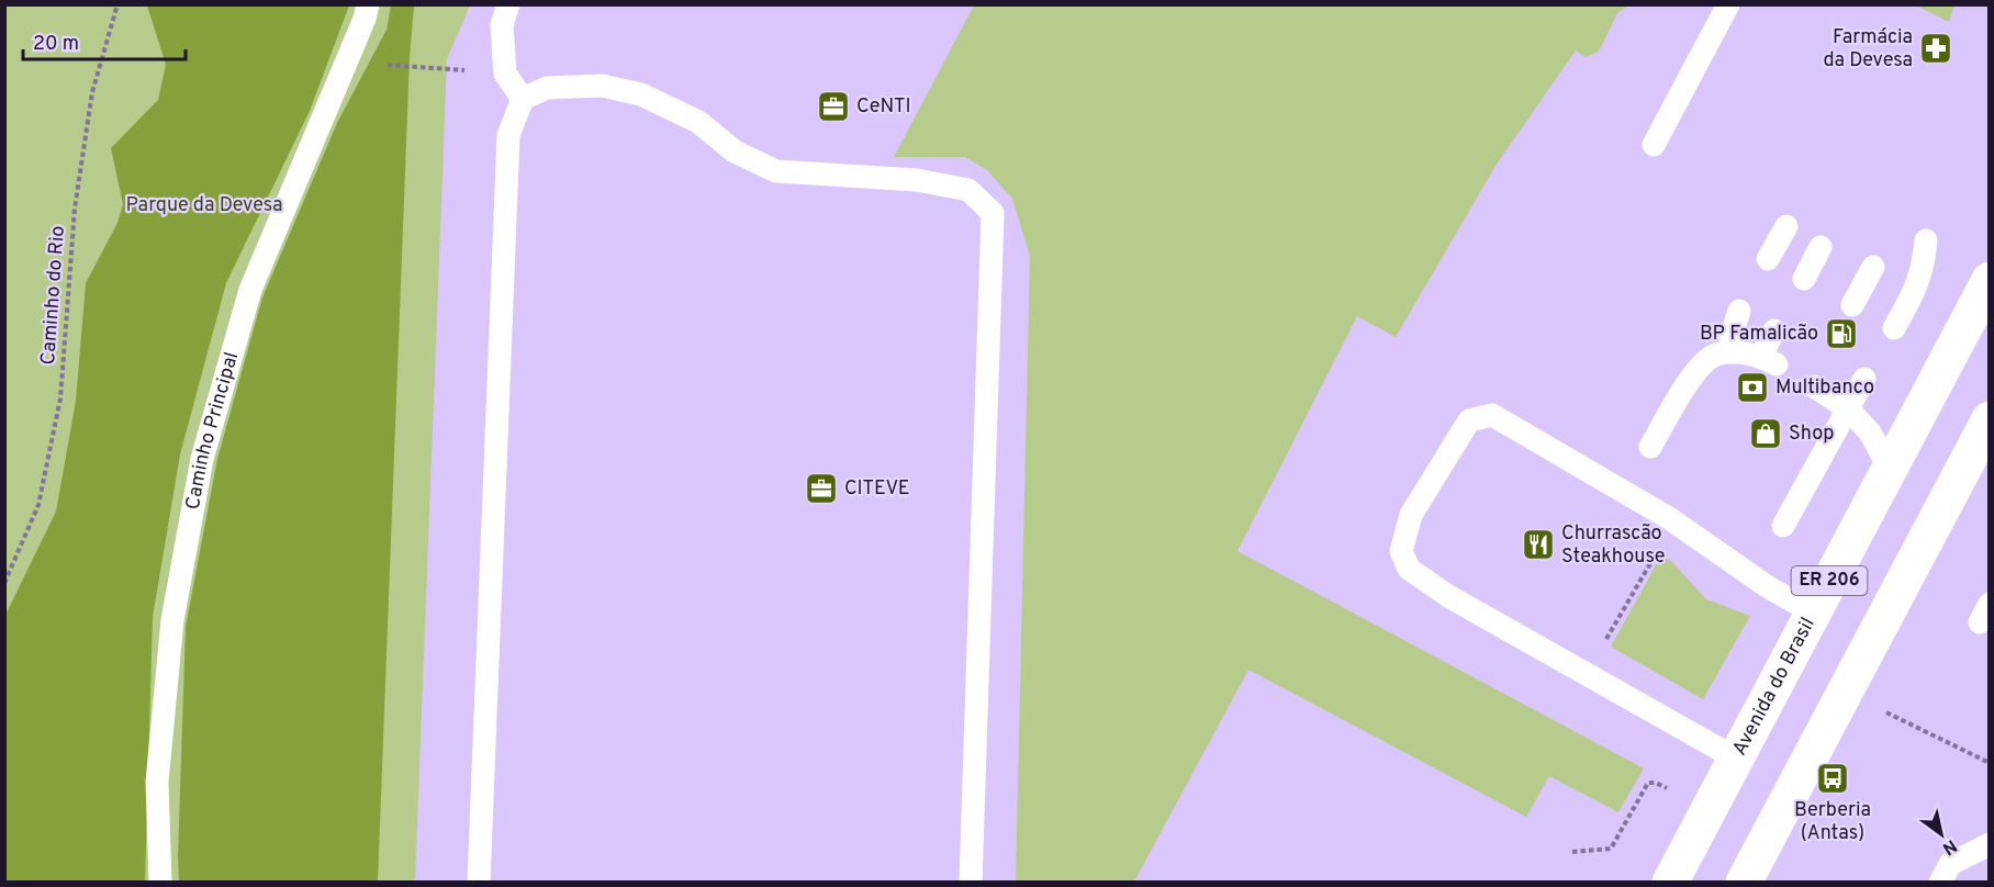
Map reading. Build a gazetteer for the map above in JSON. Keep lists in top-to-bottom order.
{
  "streets": {
    "main road": ["ER 206", "Avenida do Brasil"],
    "lane": ["Caminho Principal"],
    "path": ["Caminho do Rio"]
  },
  "parks": ["Parque da Devesa"],
  "places": {
    "pharmacy": ["Farmácia da Devesa"],
    "office": ["CeNTI", "CITEVE"],
    "fuel station": ["BP Famalicão"],
    "bank": ["Multibanco"],
    "shop": ["Shop"],
    "restaurant": ["Churrascão Steakhouse"],
    "bus stop": ["Berberia (Antas)"]
  },
  "scale_bar": "20 m",
  "north": "bottom right"
}
